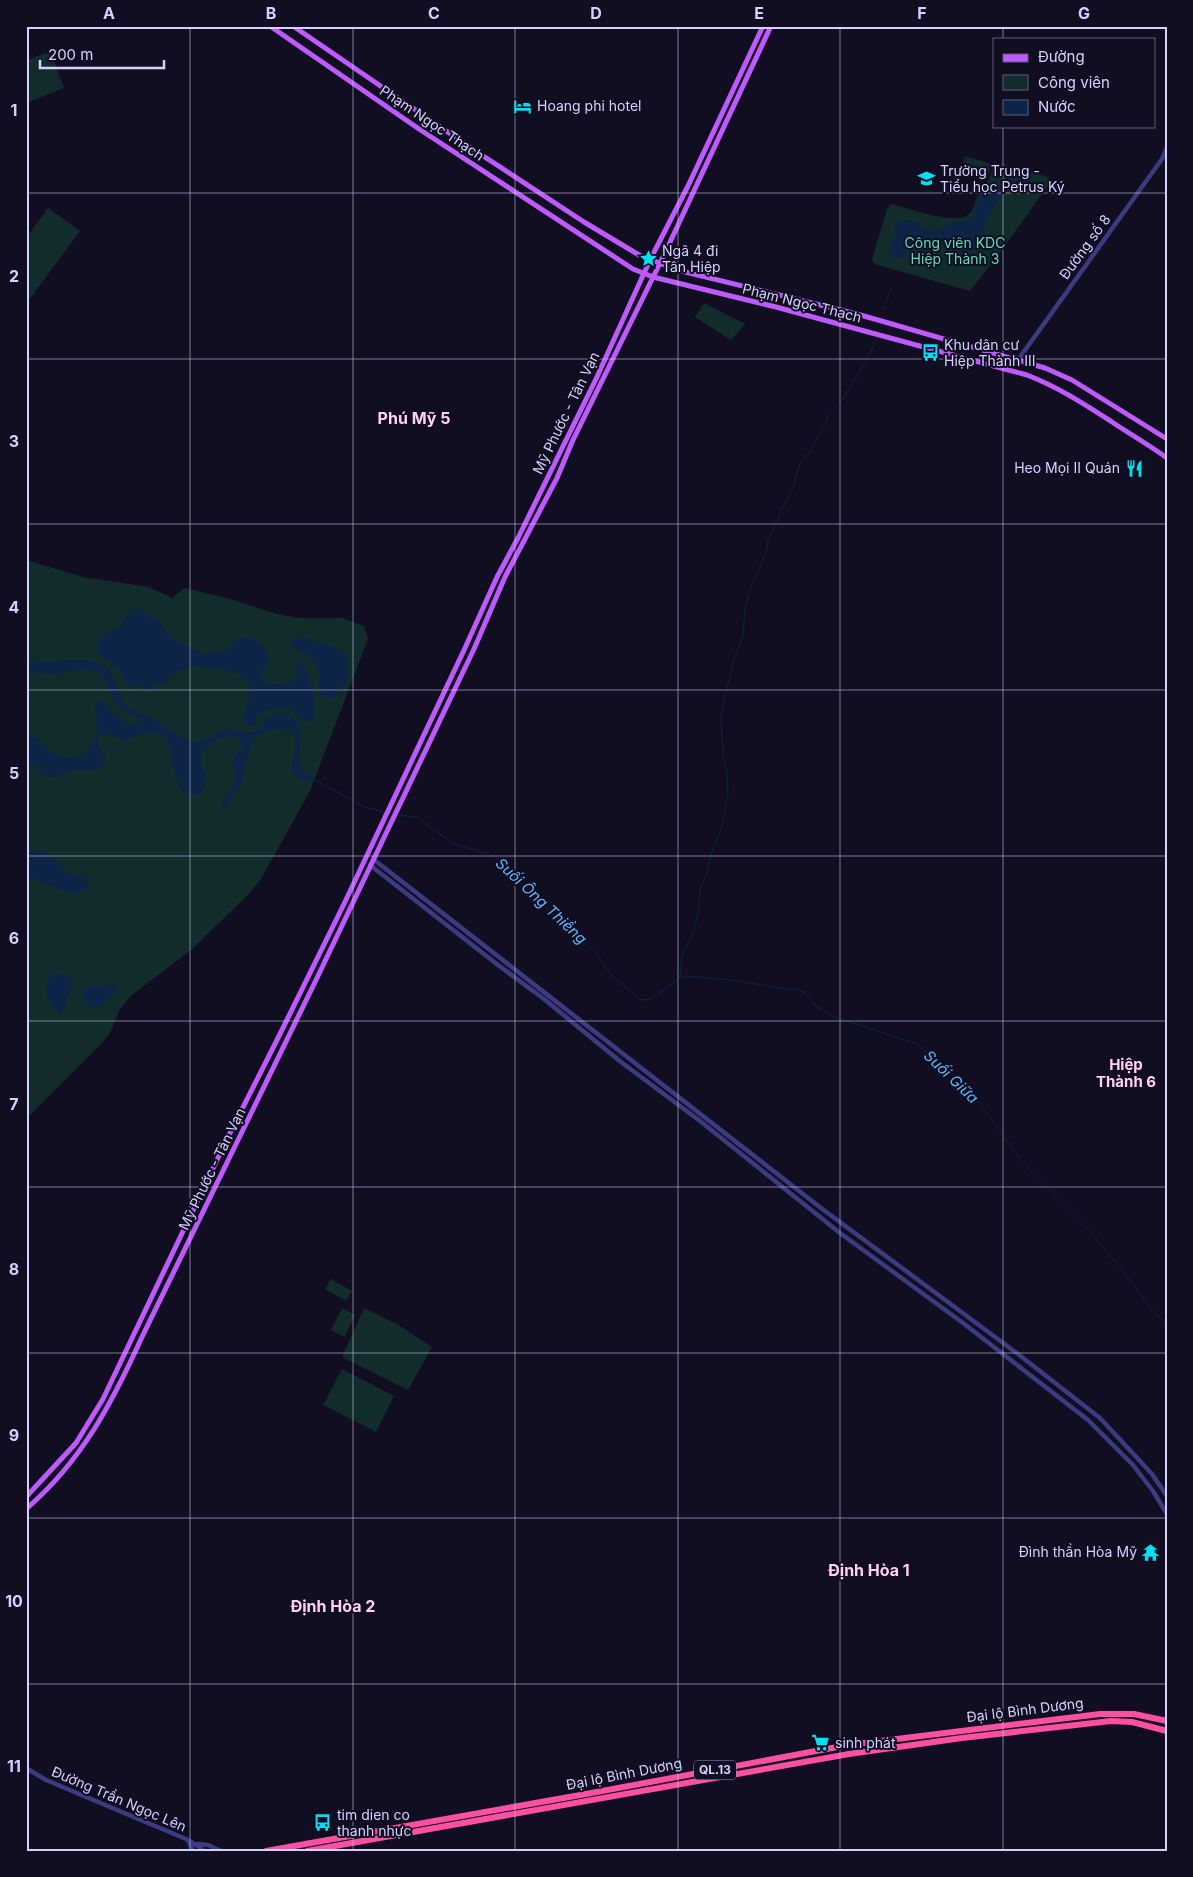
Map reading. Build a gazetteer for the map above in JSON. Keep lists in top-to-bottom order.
{
  "streets": {
    "highway": ["Đại lộ Bình Dương", "QL.13"],
    "main road": ["Phạm Ngọc Thạch", "Mỹ Phước - Tân Vạn"],
    "street": ["Đường số 8", "Đường Trần Ngọc Lên"]
  },
  "crossings": [
    ["Phạm Ngọc Thạch", "Đường số 8"],
    ["Phạm Ngọc Thạch", "Mỹ Phước - Tân Vạn"]
  ],
  "districts": [
    "Phú Mỹ 5",
    "Hiệp Thành 6",
    "Định Hòa 1",
    "Định Hòa 2"
  ],
  "water": ["Suối Ông Thiềng", "Suối Giữa"],
  "parks": ["Công viên KDC Hiệp Thành 3"],
  "places": {
    "hotel": ["Hoang phi hotel"],
    "school or university": ["Trường Trung - Tiểu học Petrus Ký"],
    "place": ["Ngã 4 đi Tân Hiệp"],
    "bus stop": ["Khu dân cư Hiệp Thành III", "tim dien co thanh nhực"],
    "restaurant": ["Heo Mọi II Quán"],
    "temple": ["Đình thần Hòa Mỹ"],
    "supermarket": ["sinh phát"]
  },
  "legend": ["Đường", "Công viên", "Nước"],
  "scale_bar": "200 m",
  "grid": {
    "columns": [
      "A",
      "B",
      "C",
      "D",
      "E",
      "F",
      "G"
    ],
    "rows": [
      "1",
      "2",
      "3",
      "4",
      "5",
      "6",
      "7",
      "8",
      "9",
      "10",
      "11"
    ]
  }
}
